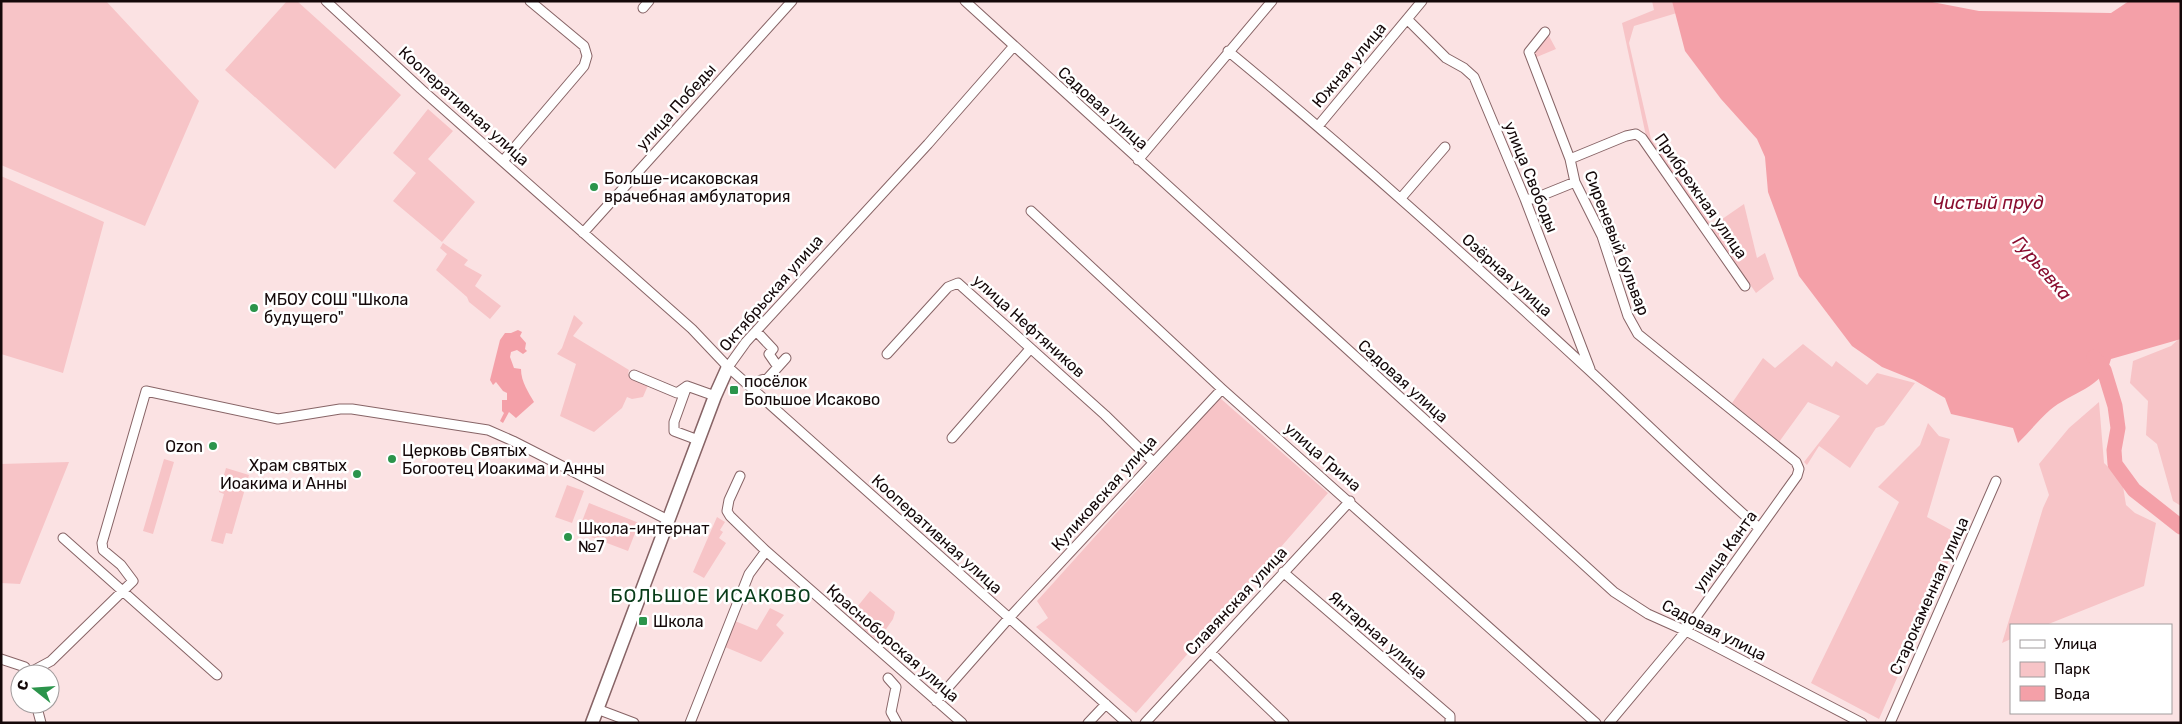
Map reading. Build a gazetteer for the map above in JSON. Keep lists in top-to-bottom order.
{
  "streets": {
    "street": [
      "Южная улица",
      "Кооперативная улица",
      "улица Победы",
      "Садовая улица",
      "улица Свободы",
      "Прибрежная улица",
      "Сиреневый бульвар",
      "Озёрная улица",
      "Октябрьская улица",
      "улица Нефтяников",
      "улица Грина",
      "Куликовская улица",
      "улица Канта",
      "Старокаменная улица",
      "Славянская улица",
      "Янтарная улица",
      "Красноборская улица"
    ]
  },
  "crossings": [
    ["Южная улица", "улица Свободы"],
    ["Южная улица", "Озёрная улица"],
    ["Кооперативная улица", "улица Победы"],
    ["Кооперативная улица", "Октябрьская улица"],
    ["Кооперативная улица", "Куликовская улица"],
    ["Садовая улица", "Октябрьская улица"],
    ["Садовая улица", "улица Канта"],
    ["улица Свободы", "Озёрная улица"],
    ["Прибрежная улица", "Сиреневый бульвар"],
    ["Сиреневый бульвар", "улица Канта"],
    ["Озёрная улица", "улица Канта"],
    ["улица Нефтяников", "Куликовская улица"],
    ["улица Грина", "Куликовская улица"],
    ["улица Грина", "Славянская улица"],
    ["Куликовская улица", "Красноборская улица"],
    ["Славянская улица", "Янтарная улица"]
  ],
  "districts": ["БОЛЬШОЕ ИСАКОВО"],
  "water": ["Чистый пруд", "Гурьевка"],
  "places": {
    "other": [
      "Больше-исаковская врачебная амбулатория",
      "МБОУ СОШ \"Школа будущего\"",
      "Ozon",
      "Церковь Святых Богоотец Иоакима и Анны",
      "Храм святых Иоакима и Анны",
      "Школа-интернат №7"
    ],
    "transit": ["посёлок Большое Исаково", "Школа"]
  },
  "legend": ["Улица", "Парк", "Вода"],
  "north": "left"
}
